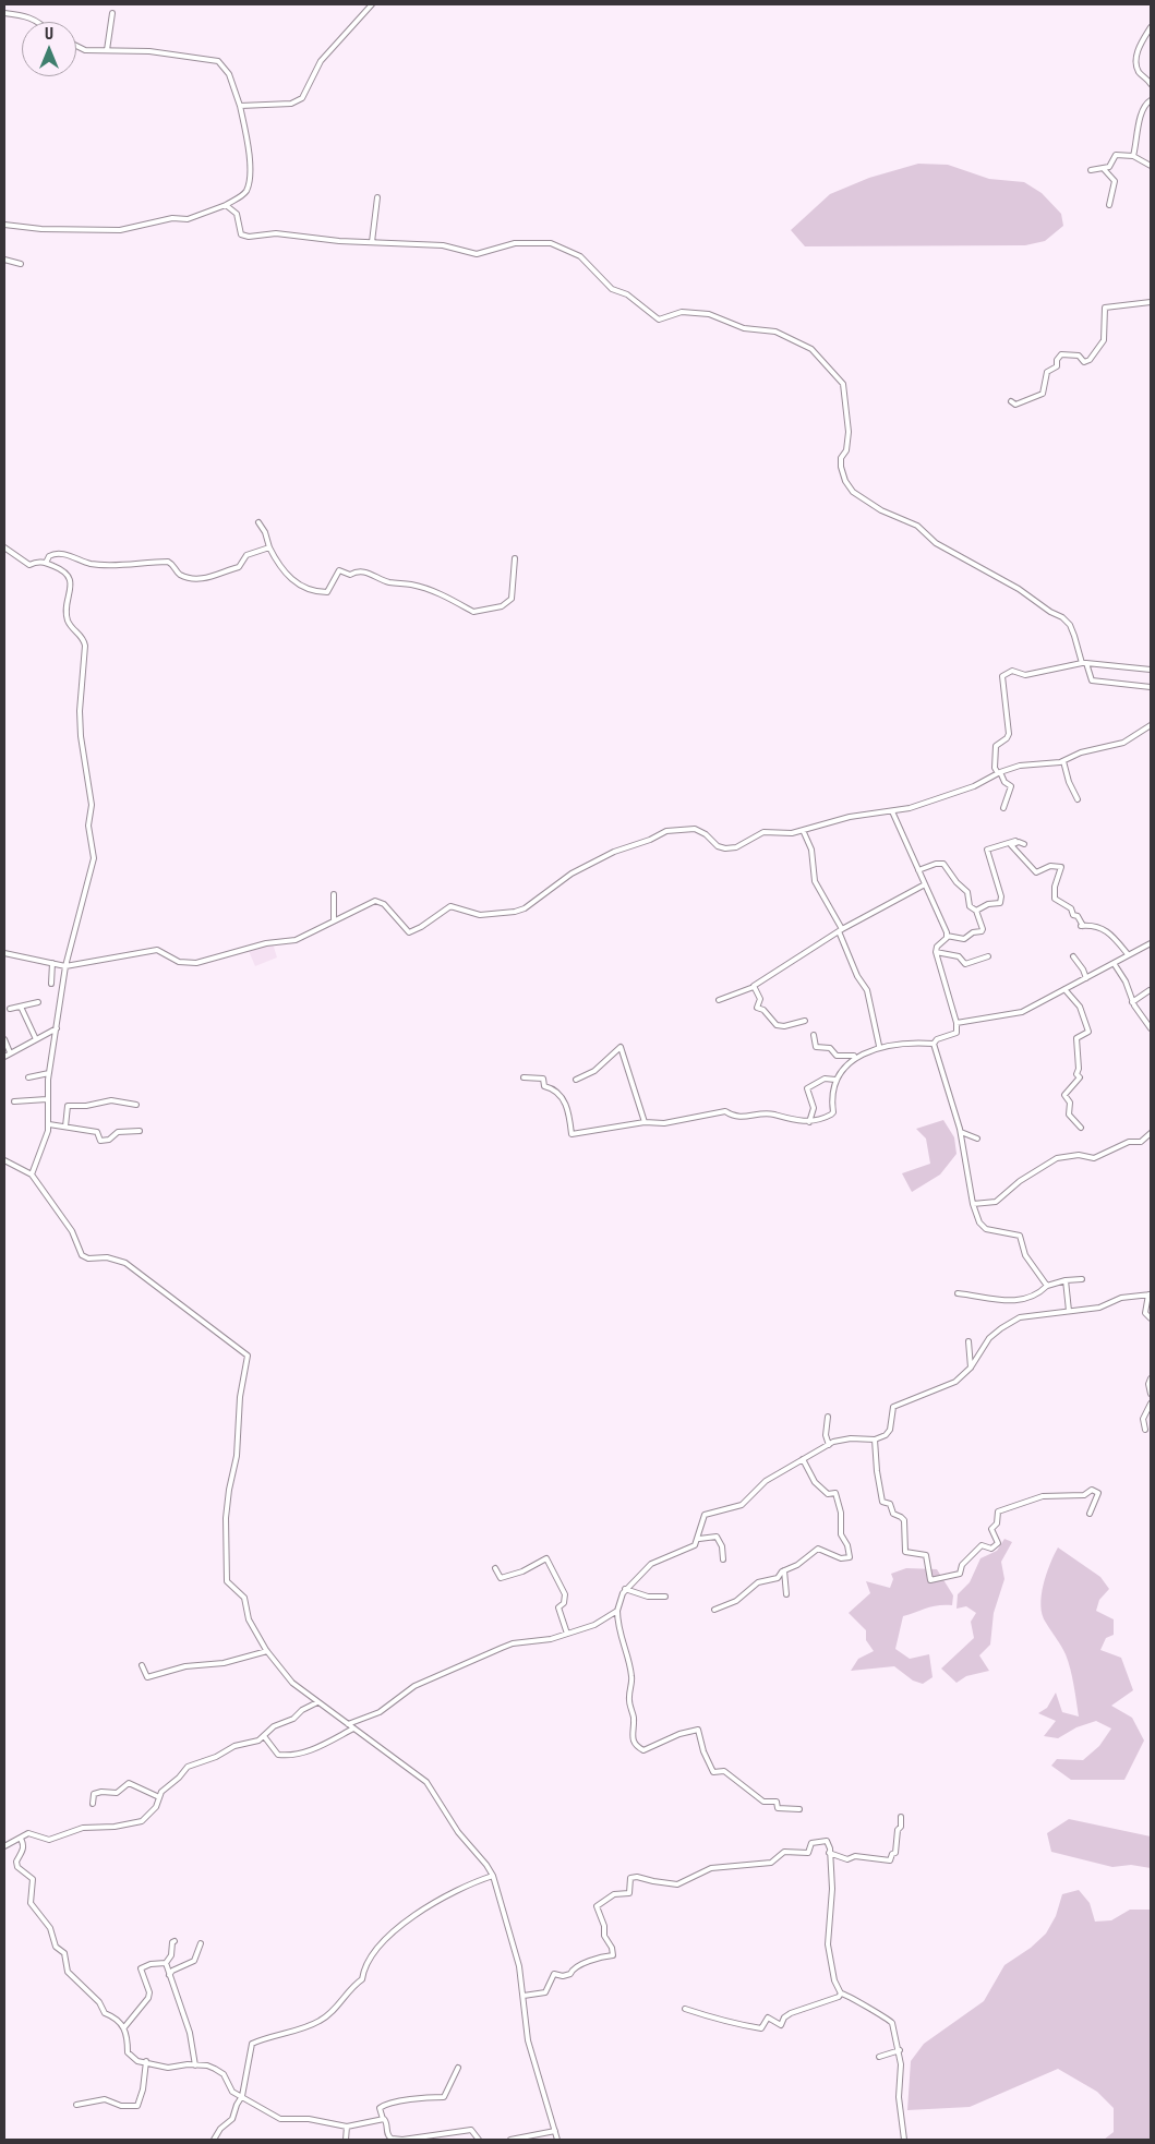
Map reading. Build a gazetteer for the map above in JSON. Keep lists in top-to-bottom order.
{
  "north": "top"
}
